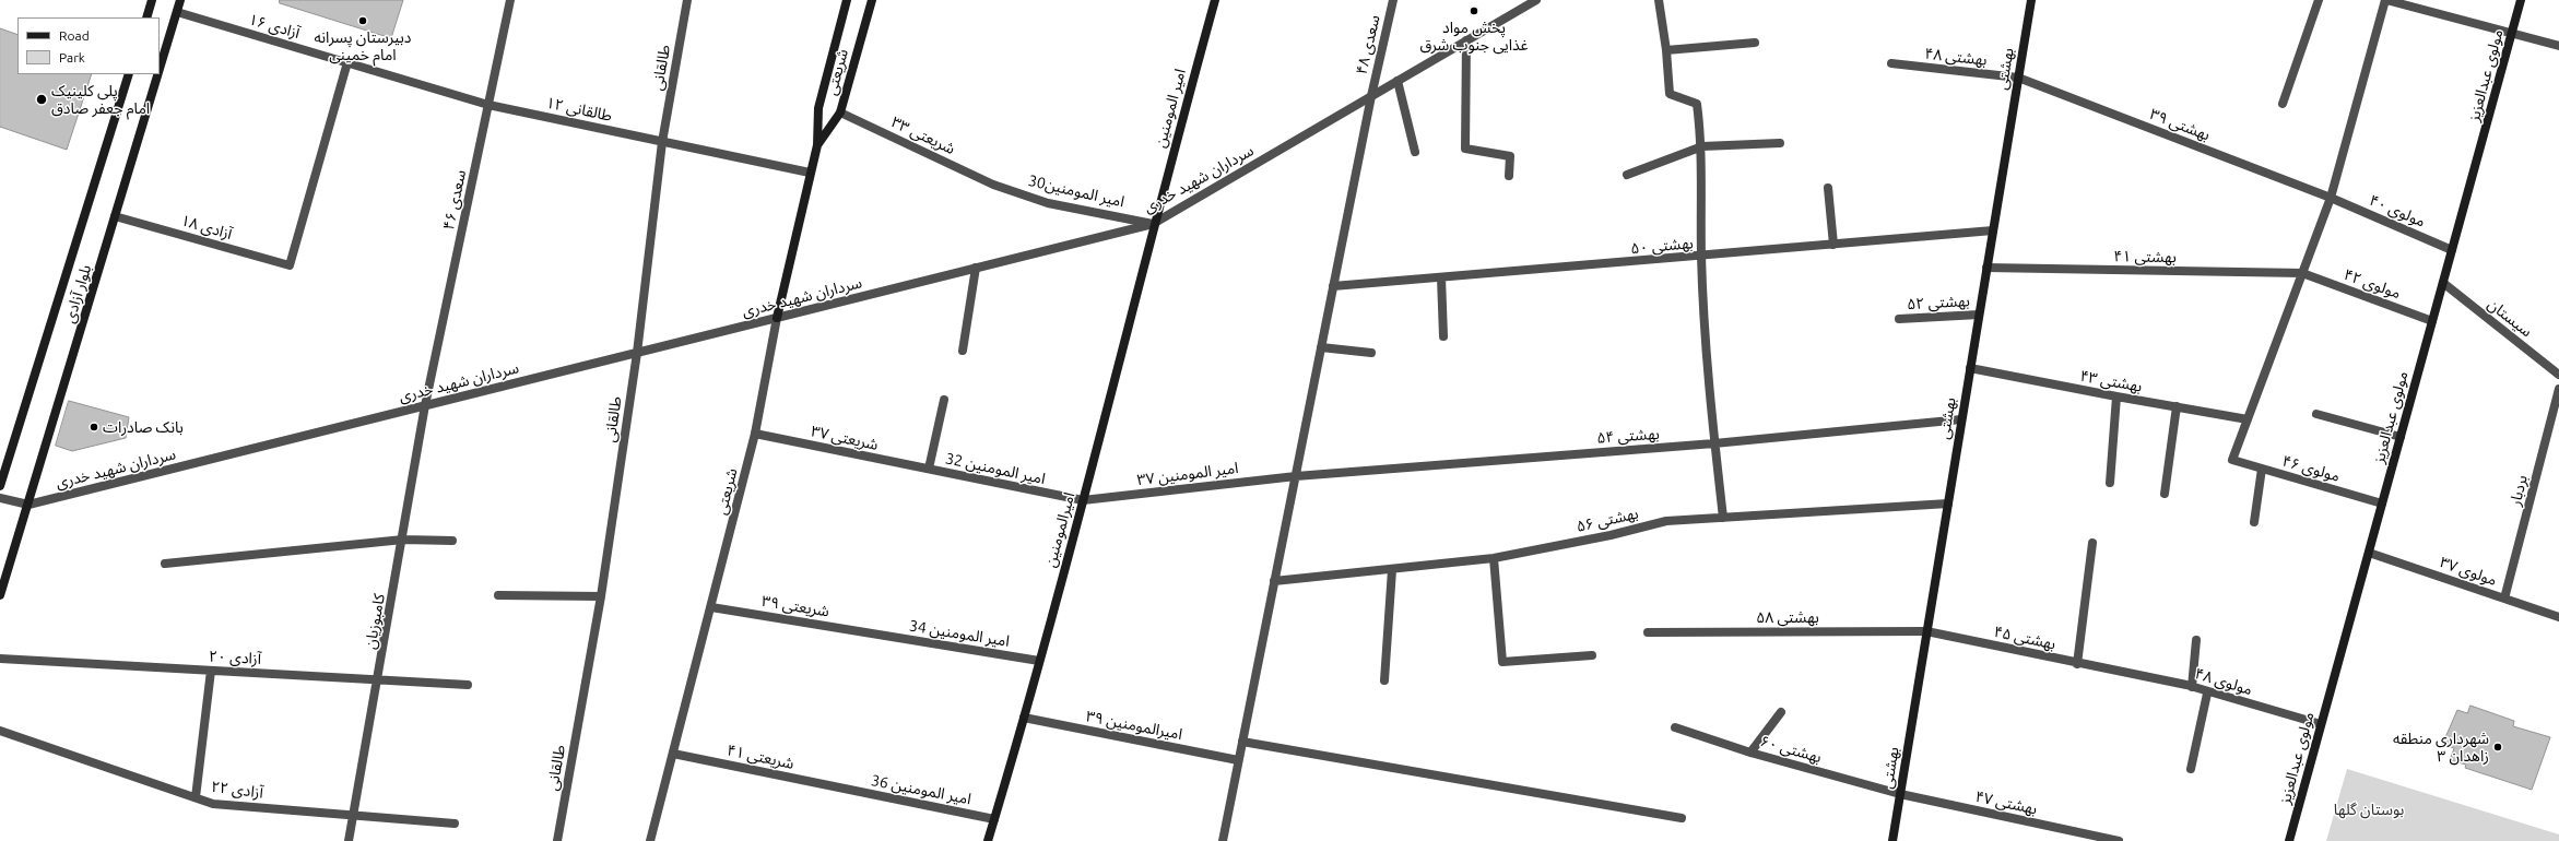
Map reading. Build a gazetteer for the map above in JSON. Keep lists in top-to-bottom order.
{
  "streets": {
    "main road": [
      "بهشتی",
      "شریعتی",
      "مولوی عبدالعزیز",
      "امیر المومنین",
      "بلوار آزادی",
      "امیرالمومنین"
    ],
    "street": [
      "آزادی ۱۶",
      "سعدی ۴۸",
      "بهشتی ۴۸",
      "طالقانی",
      "طالقانی ۱۲",
      "بهشتی ۳۹",
      "شریعتی ۳۳",
      "سرداران شهید خدری",
      "امیر المومنین30",
      "سعدی ۴۶",
      "مولوی ۴۰",
      "آزادی ۱۸",
      "بهشتی ۵۰",
      "بهشتی ۴۱",
      "مولوی ۴۲",
      "بهشتی ۵۲",
      "سیستان",
      "بهشتی ۴۳",
      "بهشتی ۵۴",
      "شریعتی ۳۷",
      "امیر المومنین 32",
      "مولوی ۴۶",
      "امیر المومنین ۳۷",
      "بردبار",
      "بهشتی ۵۶",
      "مولوی ۳۷",
      "شریعتی ۳۹",
      "بهشتی ۵۸",
      "کامبوزیان",
      "امیر المومنین 34",
      "بهشتی ۴۵",
      "آزادی ۲۰",
      "مولوی ۴۸",
      "امیرالمومنین ۳۹",
      "بهشتی ۶۰",
      "شریعتی ۴۱",
      "آزادی ۲۲",
      "امیر المومنین 36",
      "بهشتی ۴۷"
    ]
  },
  "crossings": [
    ["آزادی ۱۶", "طالقانی ۱۲"],
    ["آزادی ۱۶", "سعدی ۴۶"],
    ["آزادی ۱۶", "آزادی ۱۸"],
    ["آزادی ۱۶", "بلوار آزادی"],
    ["سعدی ۴۸", "سرداران شهید خدری"],
    ["سعدی ۴۸", "بهشتی ۵۰"],
    ["سعدی ۴۸", "بهشتی ۵۴"],
    ["سعدی ۴۸", "امیر المومنین ۳۷"],
    ["سعدی ۴۸", "بهشتی ۵۶"],
    ["سعدی ۴۸", "امیرالمومنین ۳۹"],
    ["بهشتی ۴۸", "بهشتی"],
    ["بهشتی ۴۸", "بهشتی ۳۹"],
    ["طالقانی", "طالقانی ۱۲"],
    ["طالقانی", "سرداران شهید خدری"],
    ["بهشتی", "بهشتی ۳۹"],
    ["بهشتی", "بهشتی ۵۰"],
    ["بهشتی", "بهشتی ۴۱"],
    ["بهشتی", "بهشتی ۵۲"],
    ["بهشتی", "بهشتی ۴۳"],
    ["بهشتی", "بهشتی ۵۴"],
    ["بهشتی", "بهشتی ۵۶"],
    ["بهشتی", "بهشتی ۵۸"],
    ["بهشتی", "بهشتی ۴۵"],
    ["بهشتی", "بهشتی ۶۰"],
    ["بهشتی", "بهشتی ۴۷"],
    ["شریعتی", "طالقانی ۱۲"],
    ["شریعتی", "شریعتی ۳۳"],
    ["شریعتی", "سرداران شهید خدری"],
    ["شریعتی", "شریعتی ۳۷"],
    ["شریعتی", "شریعتی ۳۹"],
    ["شریعتی", "شریعتی ۴۱"],
    ["مولوی عبدالعزیز", "مولوی ۴۰"],
    ["مولوی عبدالعزیز", "مولوی ۴۲"],
    ["مولوی عبدالعزیز", "سیستان"],
    ["مولوی عبدالعزیز", "مولوی ۴۶"],
    ["مولوی عبدالعزیز", "مولوی ۳۷"],
    ["مولوی عبدالعزیز", "مولوی ۴۸"],
    ["امیر المومنین", "سرداران شهید خدری"],
    ["امیر المومنین", "امیر المومنین30"],
    ["امیر المومنین", "امیرالمومنین"],
    ["طالقانی ۱۲", "سعدی ۴۶"],
    ["بهشتی ۳۹", "مولوی ۴۰"],
    ["شریعتی ۳۳", "امیر المومنین30"],
    ["سرداران شهید خدری", "امیر المومنین30"],
    ["سرداران شهید خدری", "سعدی ۴۶"],
    ["سرداران شهید خدری", "بلوار آزادی"],
    ["سرداران شهید خدری", "امیرالمومنین"],
    ["سرداران شهید خدری", "کامبوزیان"],
    ["امیر المومنین30", "امیرالمومنین"],
    ["سعدی ۴۶", "کامبوزیان"],
    ["آزادی ۱۸", "بلوار آزادی"],
    ["بهشتی ۴۱", "مولوی ۴۲"],
    ["بهشتی ۴۳", "مولوی ۴۶"],
    ["بهشتی ۵۴", "امیر المومنین ۳۷"],
    ["شریعتی ۳۷", "امیر المومنین 32"],
    ["امیر المومنین 32", "امیر المومنین ۳۷"],
    ["امیر المومنین 32", "امیرالمومنین"],
    ["امیر المومنین ۳۷", "امیرالمومنین"],
    ["بردبار", "مولوی ۳۷"],
    ["امیرالمومنین", "امیر المومنین 34"],
    ["امیرالمومنین", "امیرالمومنین ۳۹"],
    ["امیرالمومنین", "امیر المومنین 36"],
    ["شریعتی ۳۹", "امیر المومنین 34"],
    ["بهشتی ۵۸", "بهشتی ۴۵"],
    ["کامبوزیان", "آزادی ۲۰"],
    ["کامبوزیان", "آزادی ۲۲"],
    ["بهشتی ۴۵", "مولوی ۴۸"],
    ["بهشتی ۶۰", "بهشتی ۴۷"],
    ["شریعتی ۴۱", "امیر المومنین 36"]
  ],
  "parks": ["بوستان گلها"],
  "places": [
    "پخش مواد غذایی جنوب شرق",
    "دبیرستان پسرانه امام خمینی",
    "پلی کلینیک امام جعفر صادق",
    "بانک صادرات",
    "شهرداری منطقه ۳ زاهدان"
  ],
  "legend": ["Road", "Park"]
}
